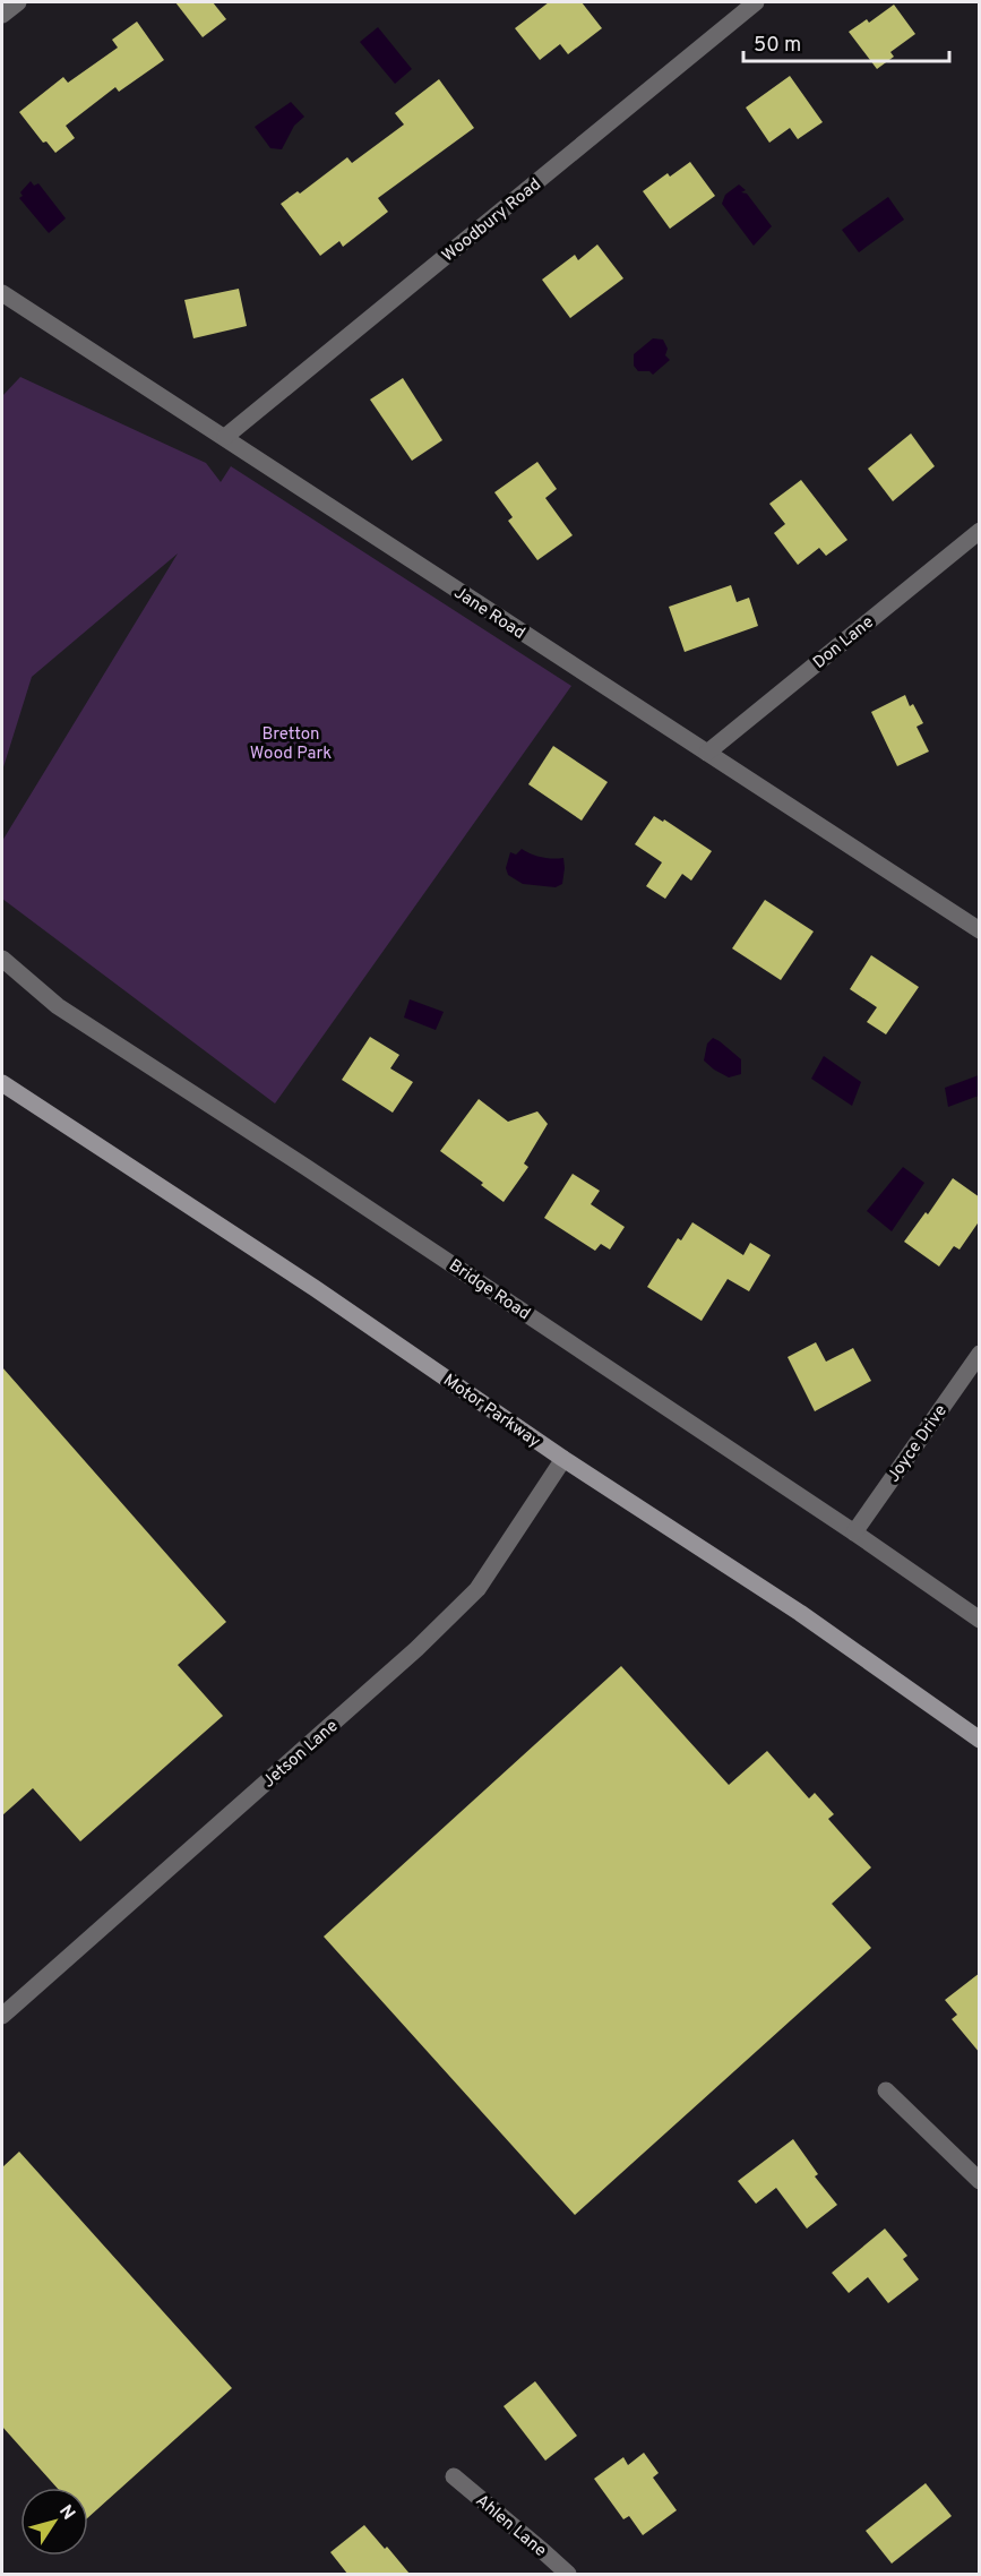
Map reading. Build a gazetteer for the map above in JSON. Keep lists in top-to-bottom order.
{
  "streets": {
    "main road": ["Motor Parkway"],
    "street": [
      "Woodbury Road",
      "Jane Road",
      "Don Lane",
      "Bridge Road",
      "Joyce Drive",
      "Jetson Lane",
      "Ahlen Lane"
    ]
  },
  "crossings": [
    ["Woodbury Road", "Jane Road"],
    ["Jane Road", "Don Lane"],
    ["Bridge Road", "Joyce Drive"],
    ["Motor Parkway", "Jetson Lane"]
  ],
  "parks": ["Bretton Wood Park"],
  "scale_bar": "50 m",
  "north": "top right"
}
